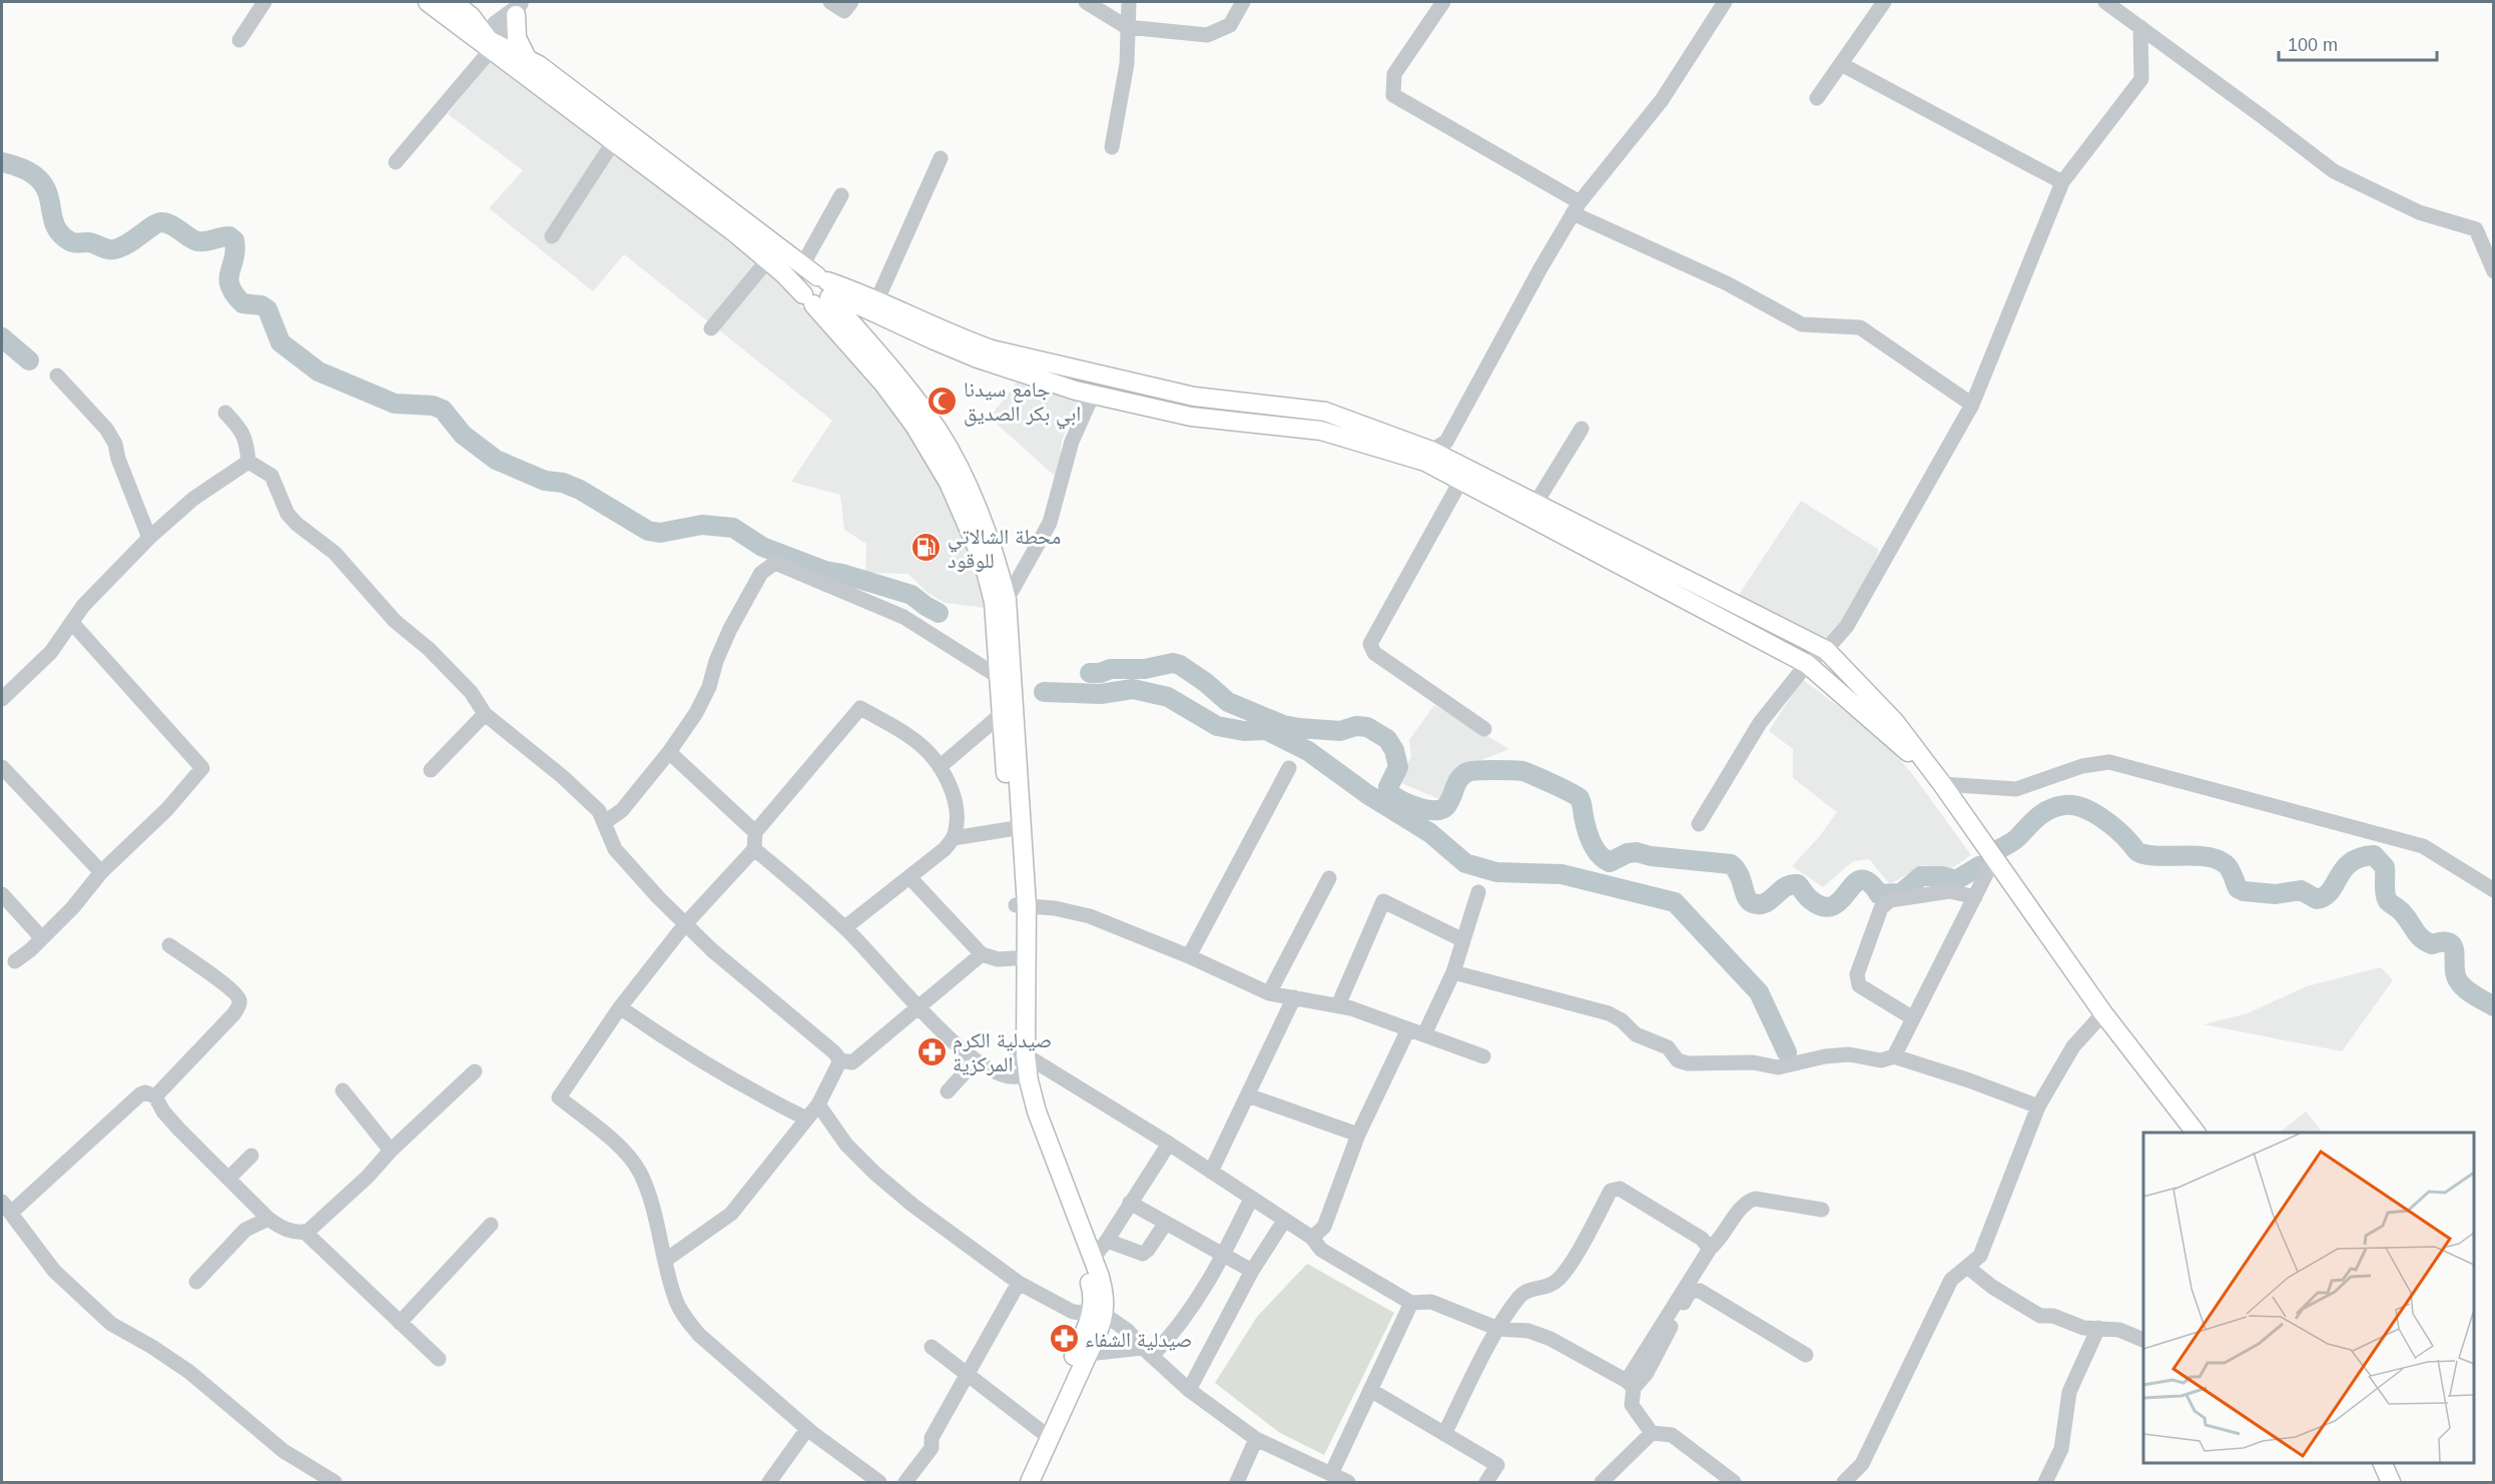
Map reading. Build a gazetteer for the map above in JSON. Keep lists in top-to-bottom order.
{
  "places": {
    "mosque": ["جامع سيدنا ابي بكر الصديق"],
    "fuel station": ["محطة الشالاتي للوقود"],
    "pharmacy": ["صيدلية الكرم المركزية", "صيدلية الشفاء"]
  },
  "scale_bar": "100 m"
}
